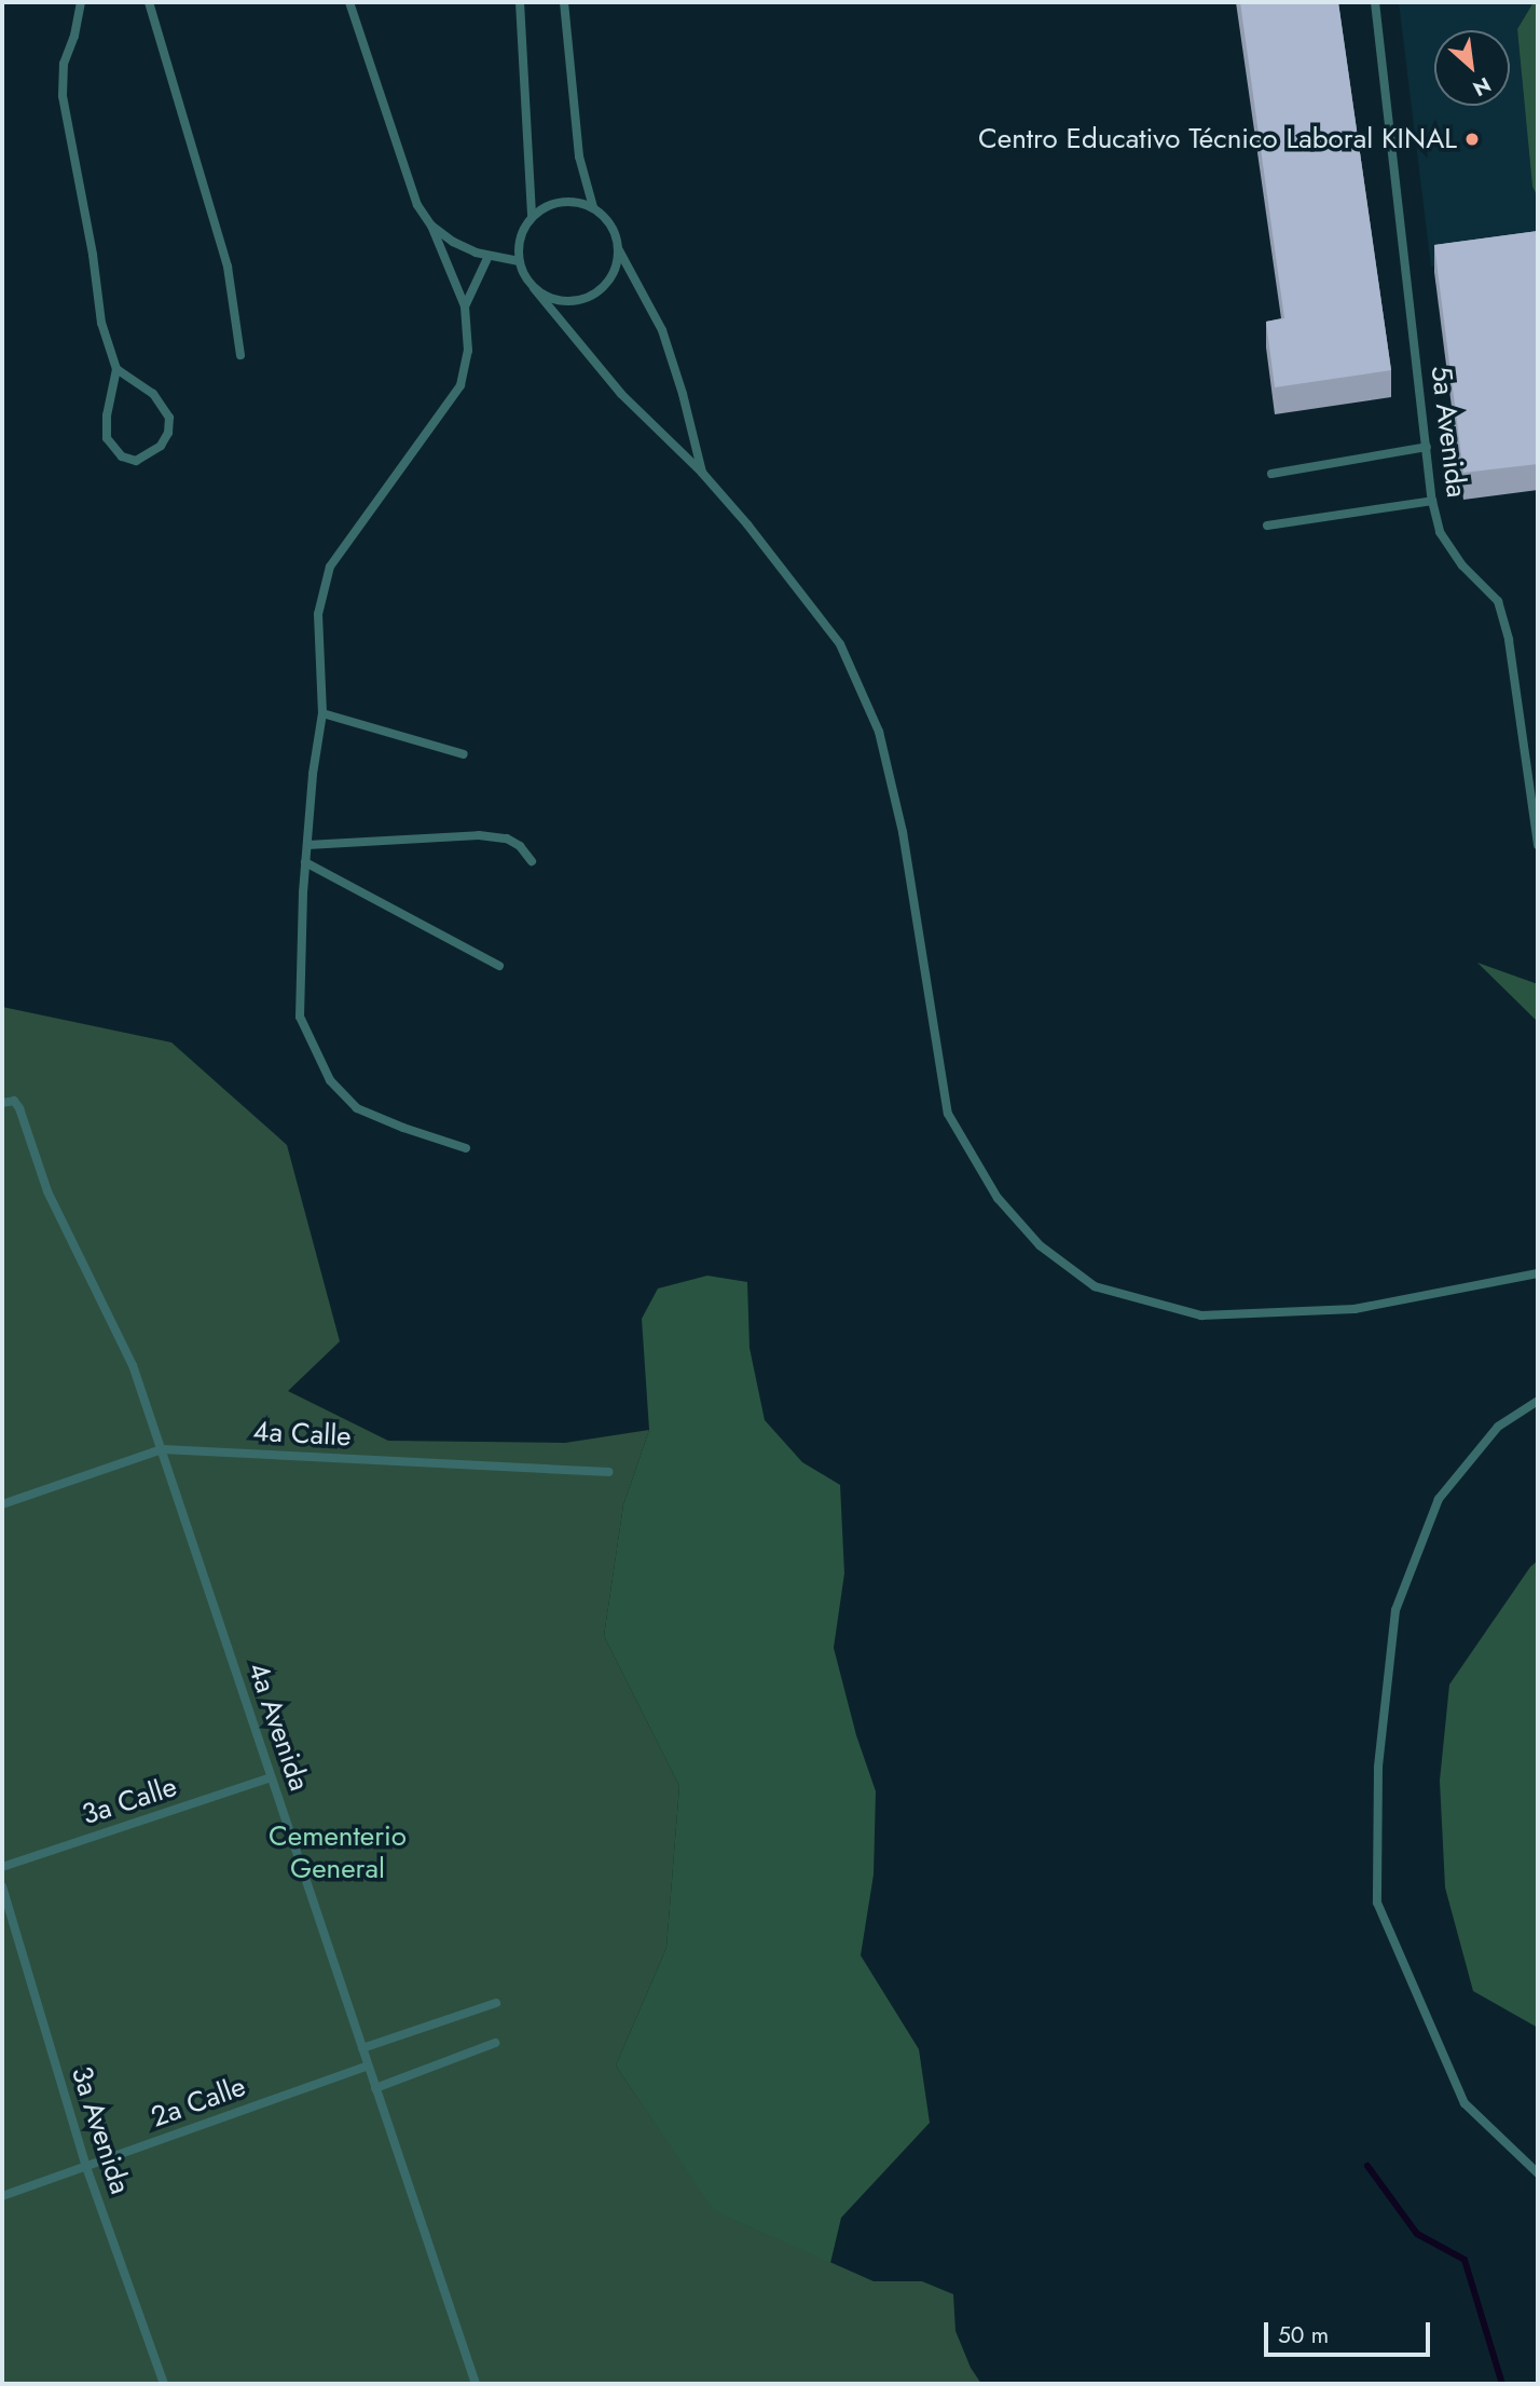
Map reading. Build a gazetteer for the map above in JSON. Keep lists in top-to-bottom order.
{
  "streets": {
    "lane": [
      "5a Avenida",
      "4a Calle",
      "4a Avenida",
      "3a Calle",
      "2a Calle",
      "3a Avenida"
    ]
  },
  "crossings": [
    ["4a Calle", "4a Avenida"],
    ["4a Avenida", "3a Calle"],
    ["4a Avenida", "2a Calle"],
    ["2a Calle", "3a Avenida"]
  ],
  "parks": ["Cementerio General"],
  "places": ["Centro Educativo Técnico Laboral KINAL"],
  "scale_bar": "50 m",
  "north": "bottom right"
}
